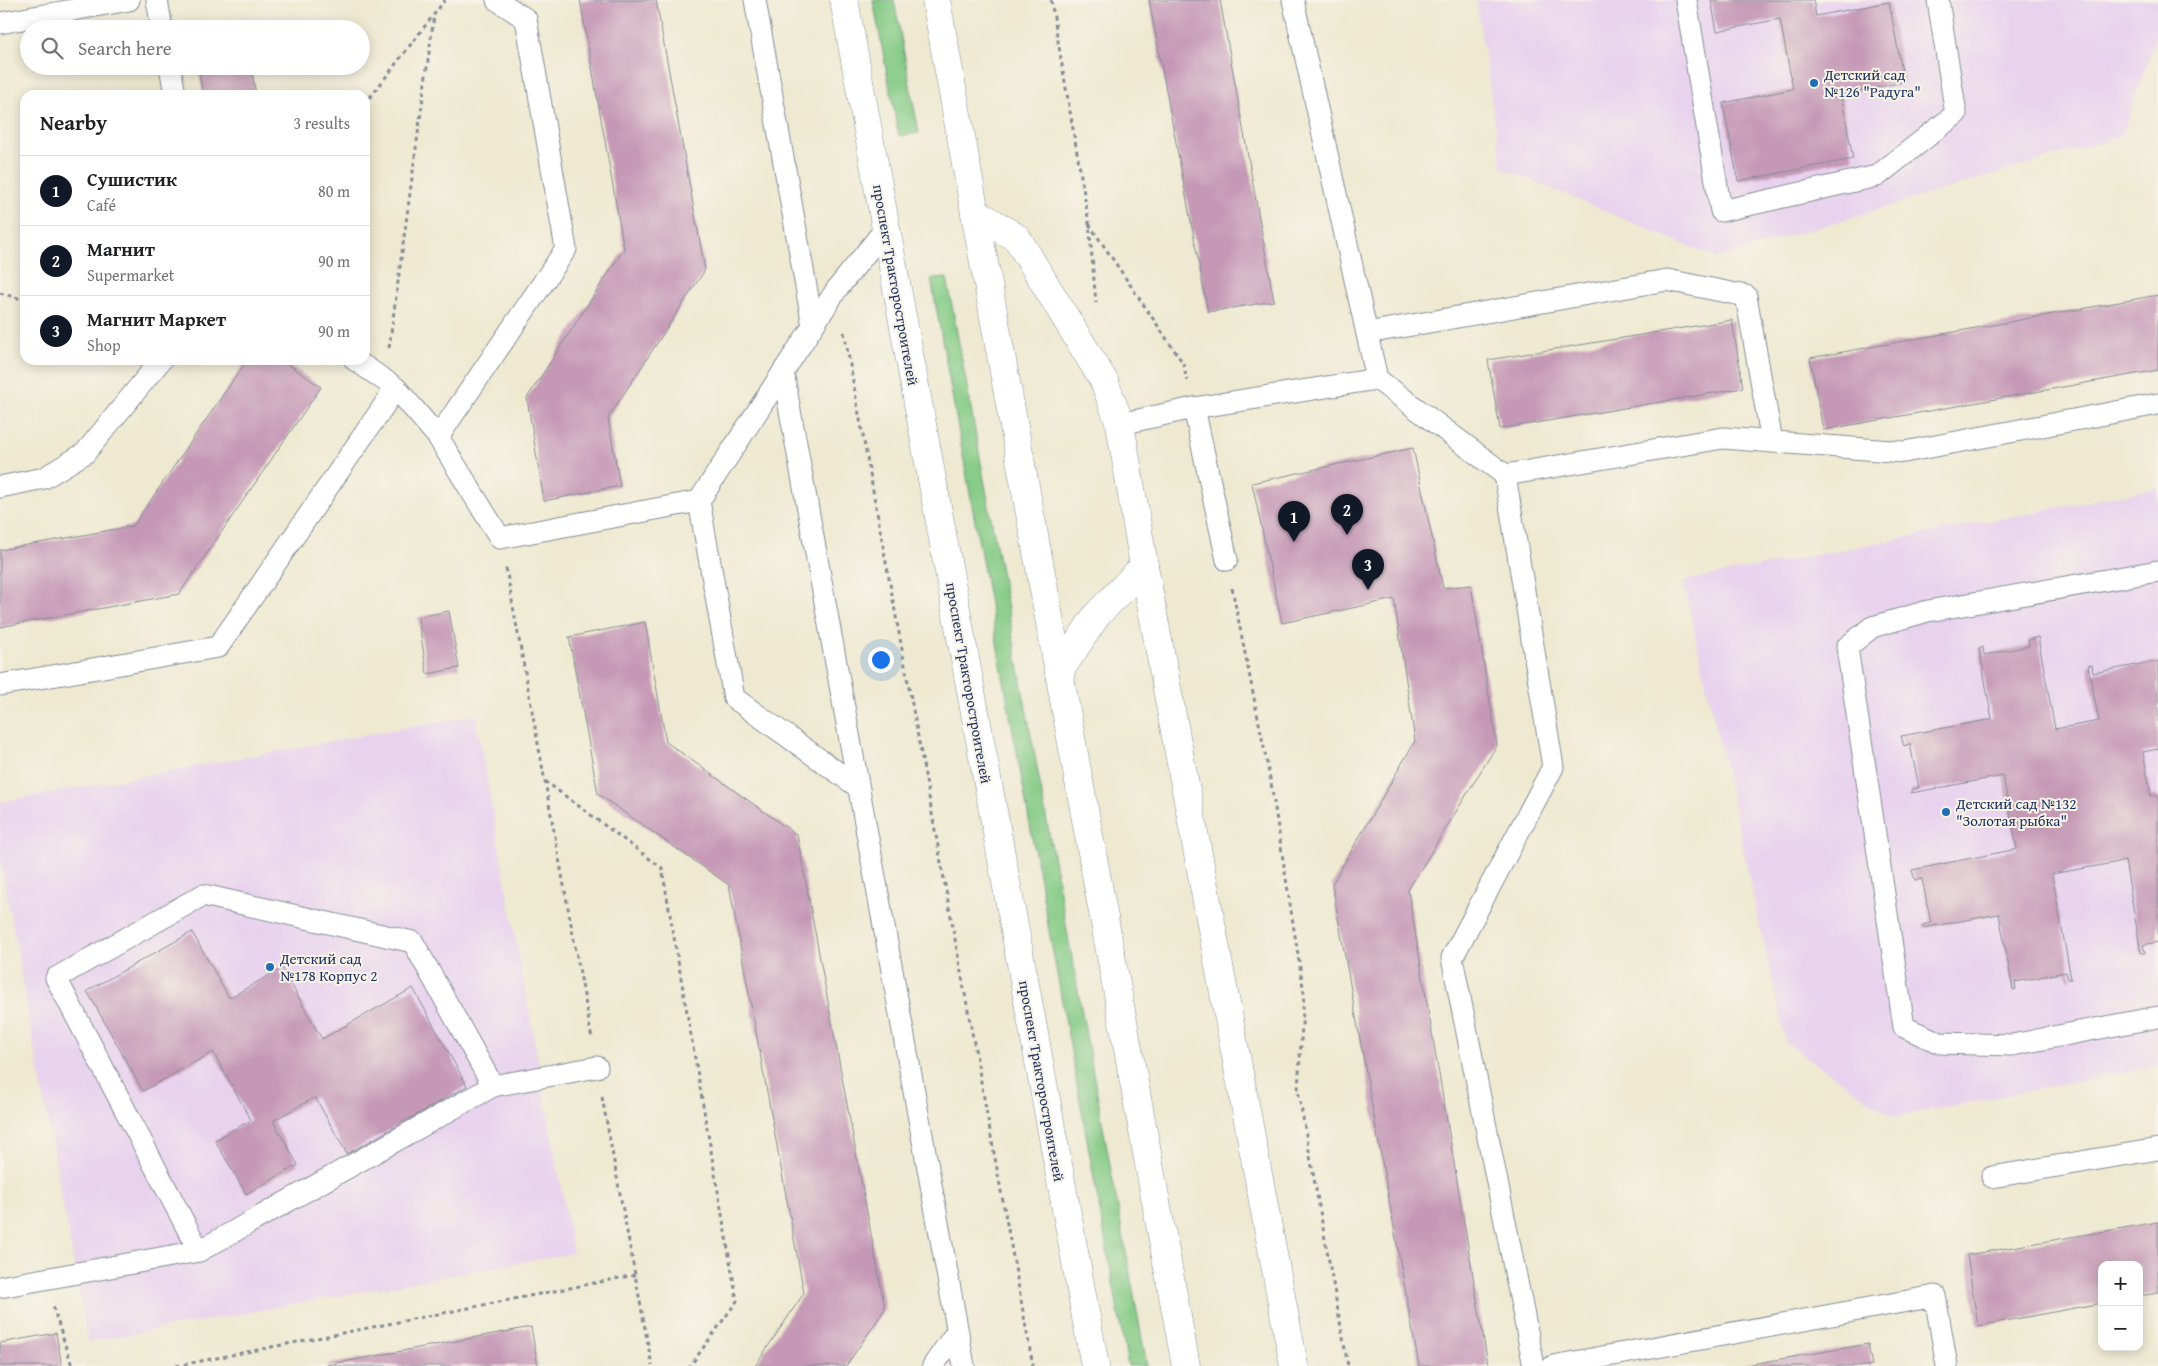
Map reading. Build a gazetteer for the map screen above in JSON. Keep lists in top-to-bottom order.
{
  "streets": {
    "main road": ["проспект Тракторостроителей"]
  },
  "places": ["Детский сад №126 \"Радуга\"", "Детский сад №132 \"Золотая рыбка\"", "Детский сад №178 Корпус 2"],
  "page": {
    "search": "Search here",
    "heading": ["Nearby", "3 results"],
    "list": [
      {
        "mark": "1",
        "name": "Сушистик",
        "note": "Café",
        "value": "80 m"
      },
      {
        "mark": "2",
        "name": "Магнит",
        "note": "Supermarket",
        "value": "90 m"
      },
      {
        "mark": "3",
        "name": "Магнит Маркет",
        "note": "Shop",
        "value": "90 m"
      }
    ],
    "pins": ["2", "1", "3"],
    "map_buttons": ["+", "−"]
  }
}
